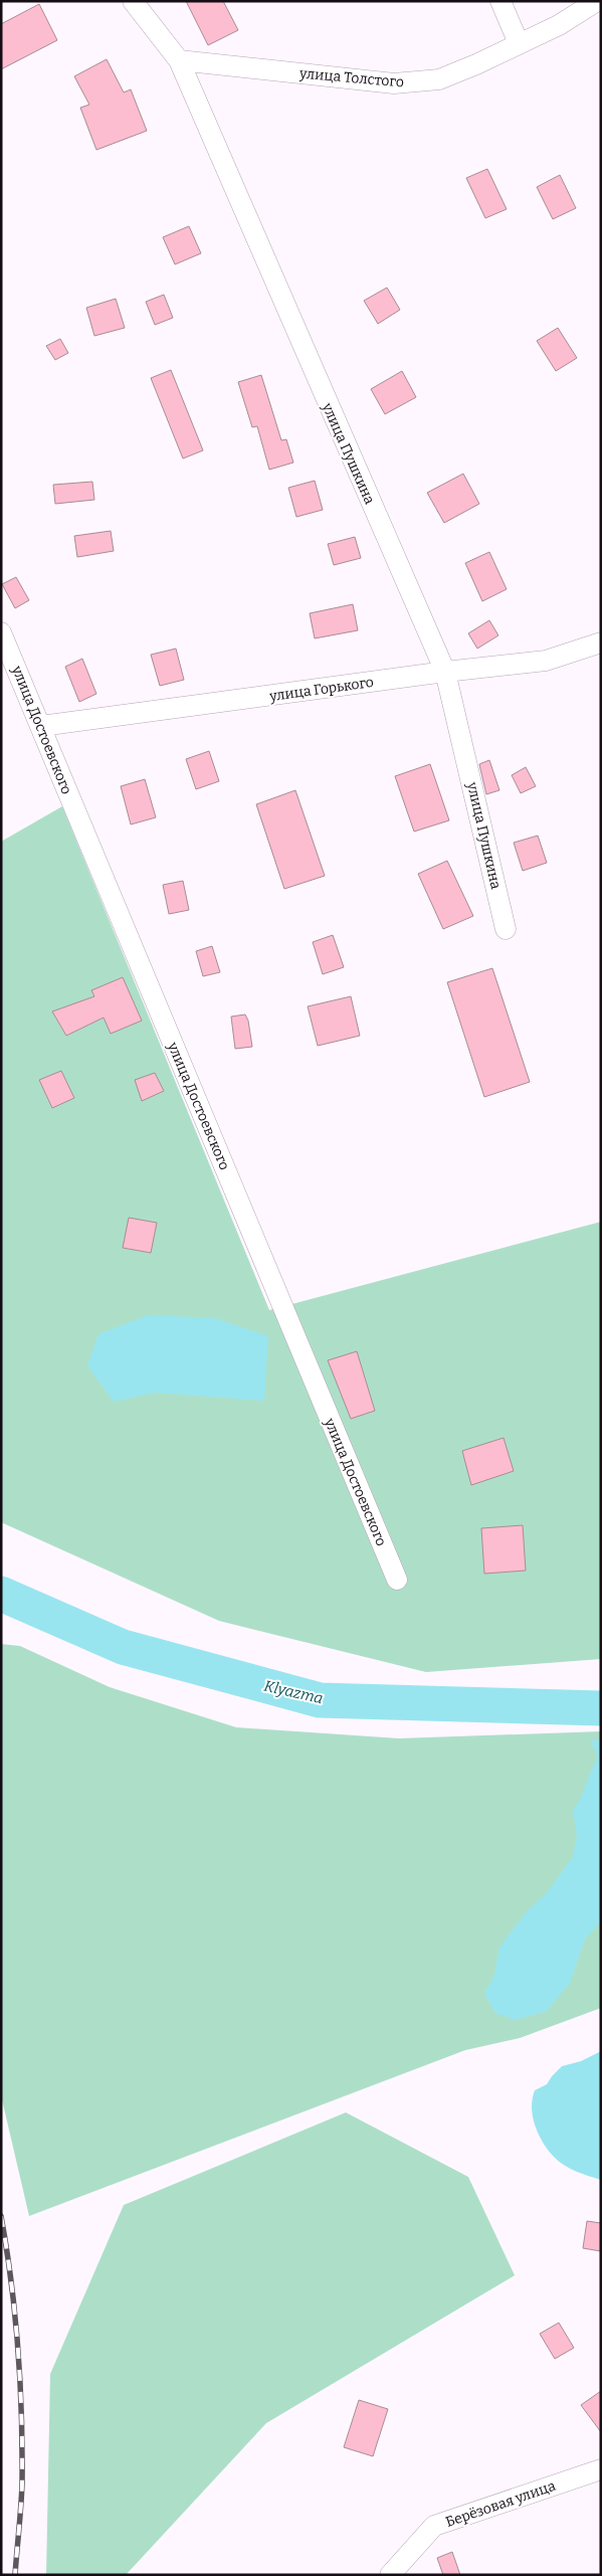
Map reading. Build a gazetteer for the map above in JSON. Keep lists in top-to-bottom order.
{
  "streets": {
    "street": [
      "улица Толстого",
      "улица Пушкина",
      "улица Горького",
      "улица Достоевского",
      "Берёзовая улица"
    ]
  },
  "crossings": [
    ["улица Толстого", "улица Пушкина"],
    ["улица Пушкина", "улица Горького"],
    ["улица Горького", "улица Достоевского"]
  ],
  "water": ["Klyazma"]
}
